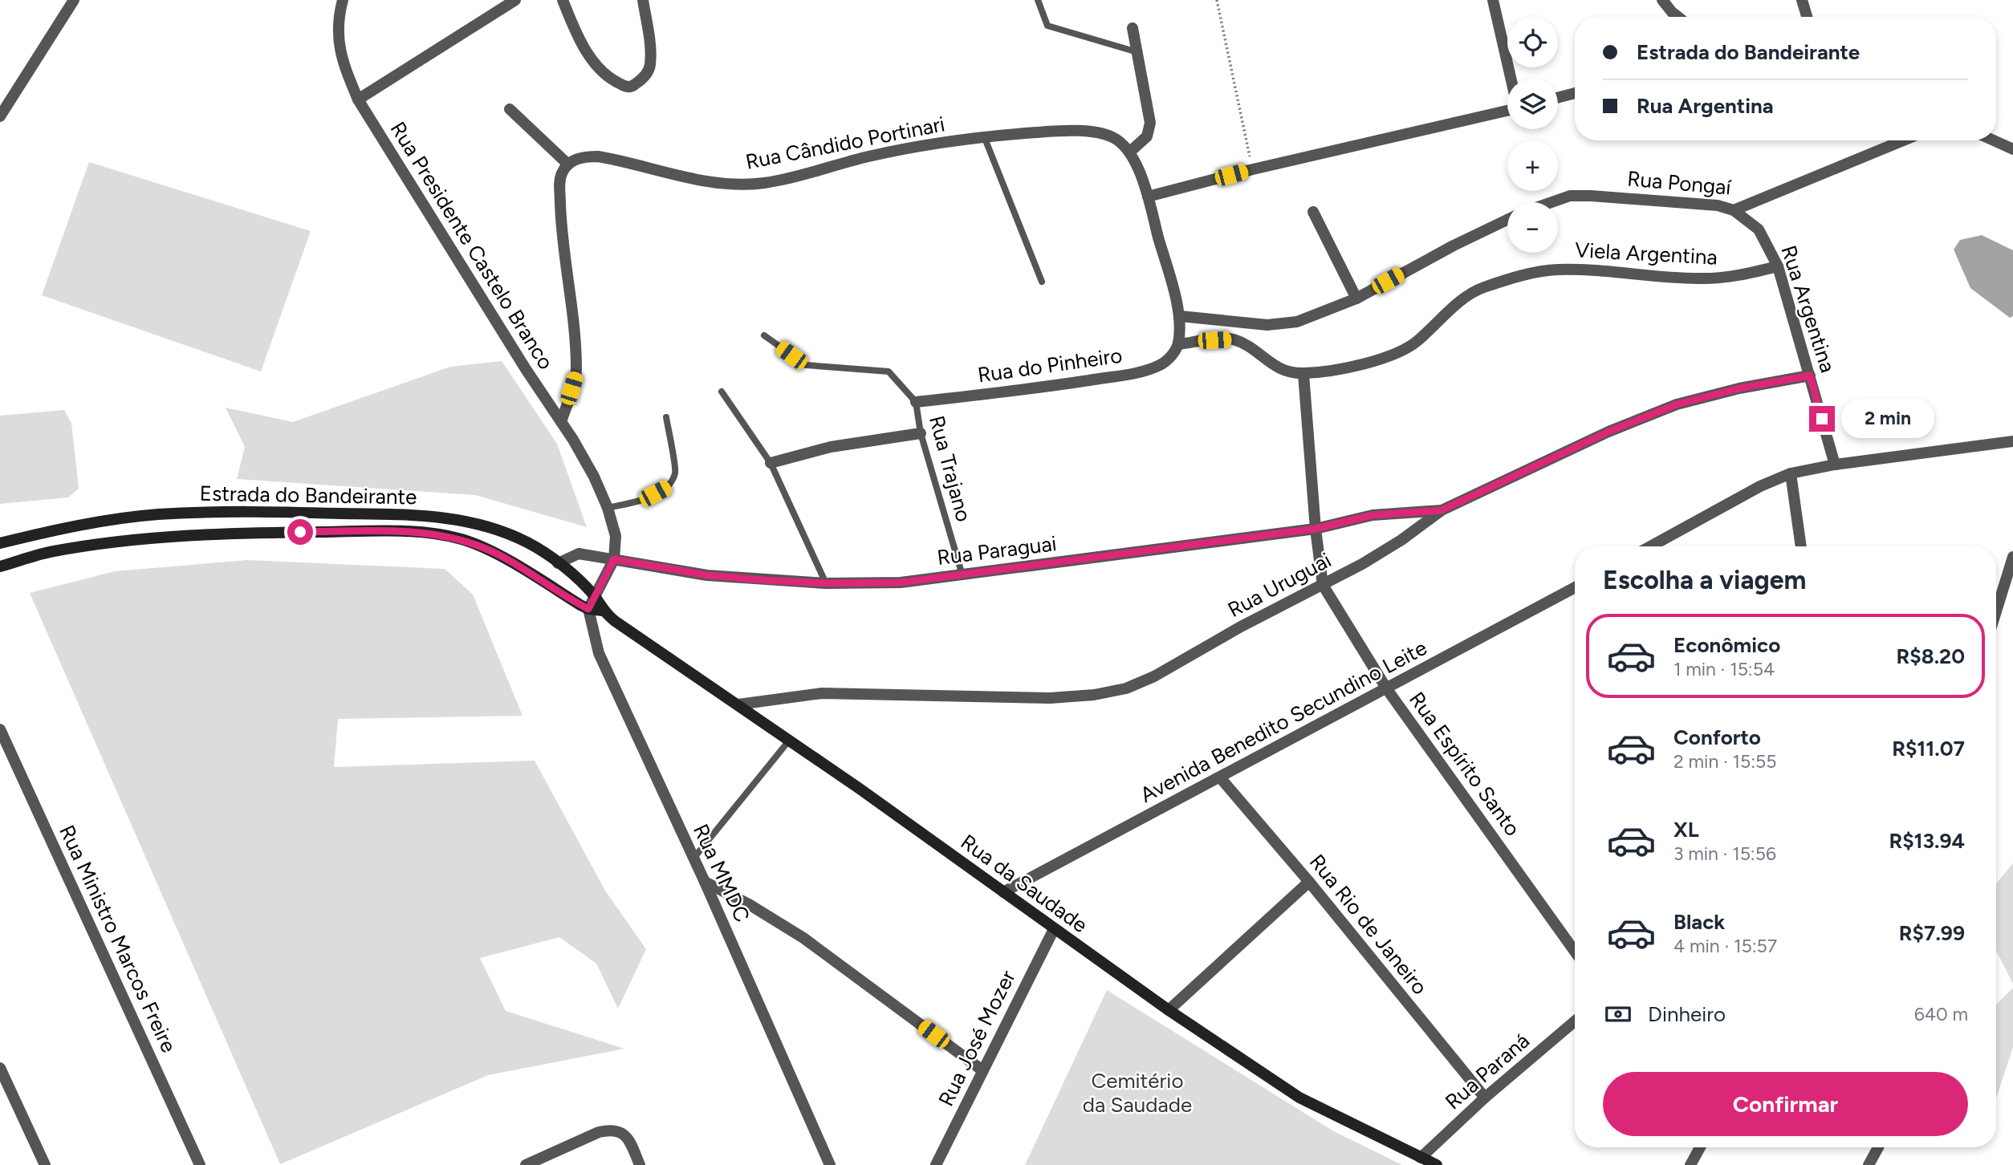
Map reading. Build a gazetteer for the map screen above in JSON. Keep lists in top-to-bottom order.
{
  "streets": {
    "main road": ["Estrada do Bandeirante", "Rua da Saudade"],
    "street": [
      "Rua Cândido Portinari",
      "Rua Pongaí",
      "Rua Presidente Castelo Branco",
      "Viela Argentina",
      "Rua Argentina",
      "Rua do Pinheiro",
      "Rua Paraguai",
      "Rua Uruguai",
      "Avenida Benedito Secundino Leite",
      "Rua Espírito Santo",
      "Rua MMDC",
      "Rua Rio de Janeiro",
      "Rua Ministro Marcos Freire",
      "Rua José Mozer",
      "Rua Paraná"
    ],
    "lane": ["Rua Trajano"]
  },
  "crossings": [
    ["Rua Pongaí", "Rua Argentina"],
    ["Rua Presidente Castelo Branco", "Estrada do Bandeirante"],
    ["Rua Presidente Castelo Branco", "Rua Paraguai"],
    ["Rua Presidente Castelo Branco", "Rua da Saudade"],
    ["Viela Argentina", "Rua Argentina"],
    ["Viela Argentina", "Rua do Pinheiro"],
    ["Rua Argentina", "Rua Uruguai"],
    ["Rua do Pinheiro", "Rua Trajano"],
    ["Rua Trajano", "Rua Paraguai"],
    ["Estrada do Bandeirante", "Rua Paraguai"],
    ["Estrada do Bandeirante", "Rua MMDC"],
    ["Estrada do Bandeirante", "Rua da Saudade"],
    ["Rua Paraguai", "Rua Uruguai"],
    ["Rua Uruguai", "Rua Espírito Santo"],
    ["Rua Uruguai", "Rua da Saudade"],
    ["Avenida Benedito Secundino Leite", "Rua Espírito Santo"],
    ["Avenida Benedito Secundino Leite", "Rua da Saudade"],
    ["Avenida Benedito Secundino Leite", "Rua Rio de Janeiro"],
    ["Rua MMDC", "Rua da Saudade"],
    ["Rua da Saudade", "Rua José Mozer"],
    ["Rua da Saudade", "Rua Paraná"],
    ["Rua Rio de Janeiro", "Rua Paraná"]
  ],
  "parks": ["Cemitério da Saudade"],
  "page": {
    "map_buttons": ["+", "−"],
    "banner": ["Estrada do Bandeirante", "Rua Argentina"],
    "bubble": "2 min",
    "heading": "Escolha a viagem",
    "list": [
      {
        "name": "Econômico",
        "note": "1 min · 15:54",
        "value": "R$8.20"
      },
      {
        "name": "Conforto",
        "note": "2 min · 15:55",
        "value": "R$11.07"
      },
      {
        "name": "XL",
        "note": "3 min · 15:56",
        "value": "R$13.94"
      },
      {
        "name": "Black",
        "note": "4 min · 15:57",
        "value": "R$7.99"
      }
    ],
    "pay": ["Dinheiro", "640 m"],
    "buttons": "Confirmar"
  }
}
